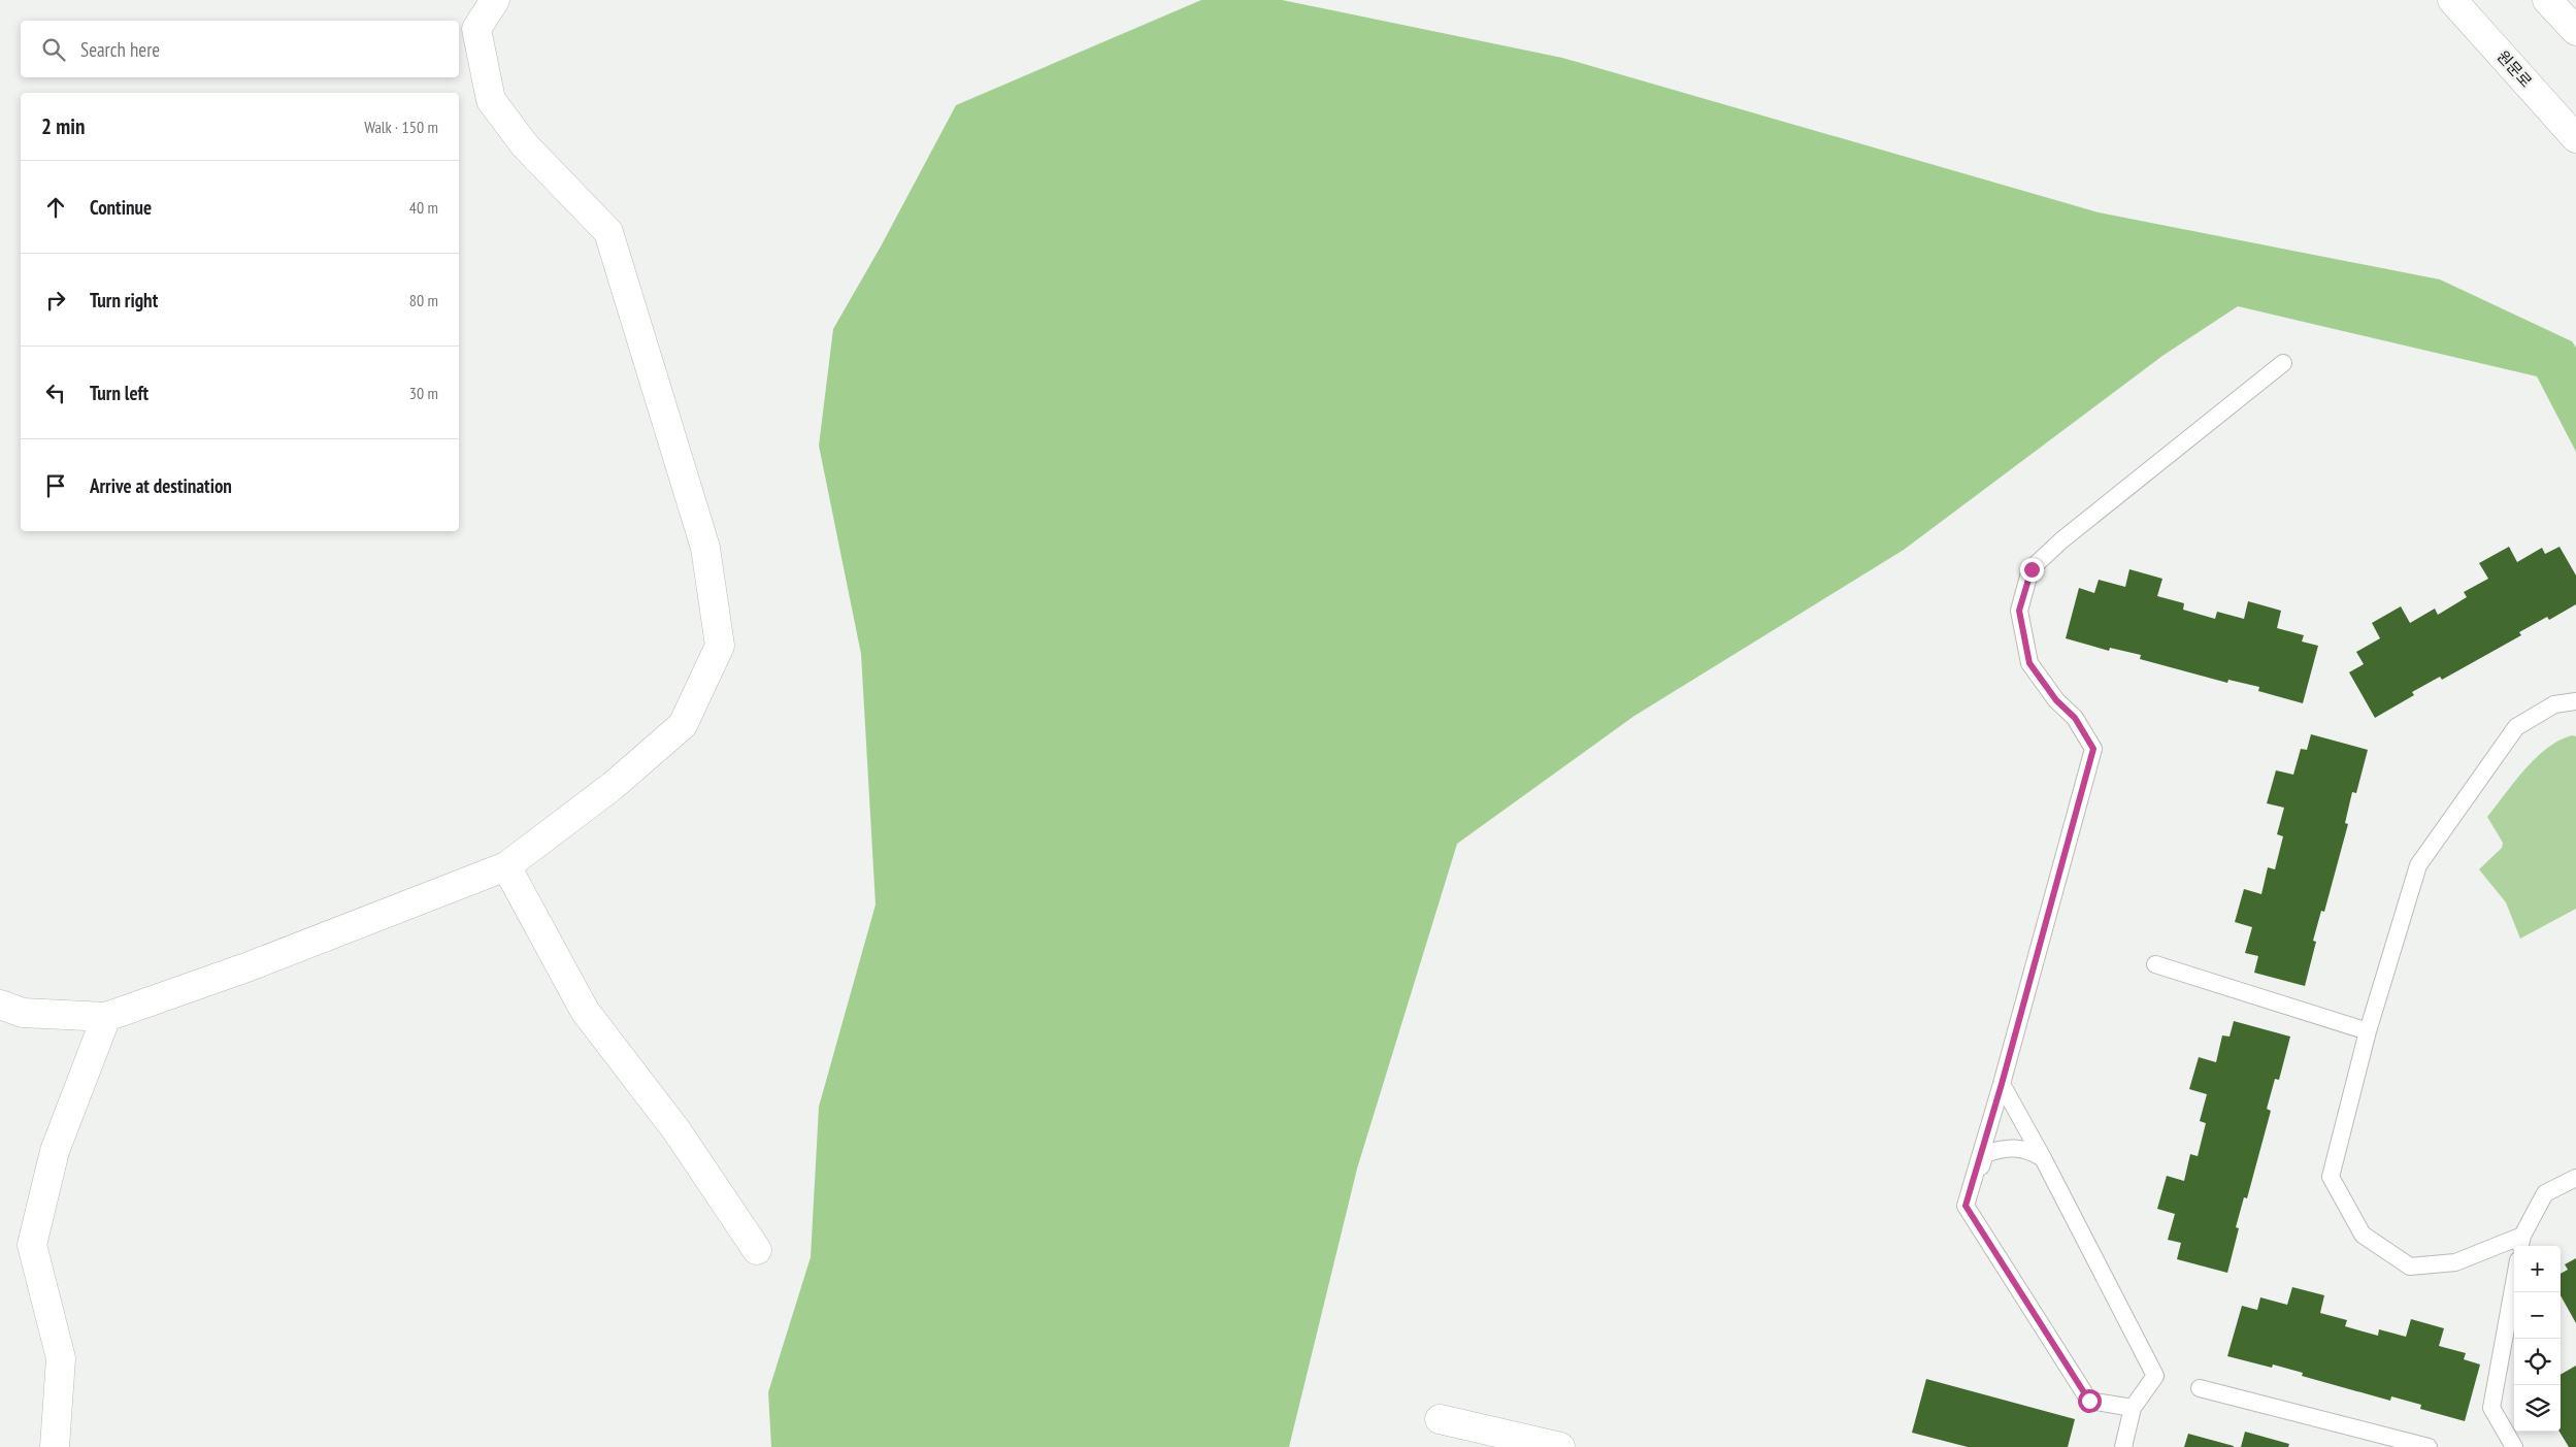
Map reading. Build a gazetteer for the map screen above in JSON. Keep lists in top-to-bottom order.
{
  "streets": {
    "street": ["원문로"]
  },
  "page": {
    "search": "Search here",
    "heading": ["2 min", "Walk · 150 m"],
    "list": [
      ["Continue", "40 m"],
      ["Turn right", "80 m"],
      ["Turn left", "30 m"],
      "Arrive at destination"
    ],
    "map_buttons": ["+", "−"]
  }
}
